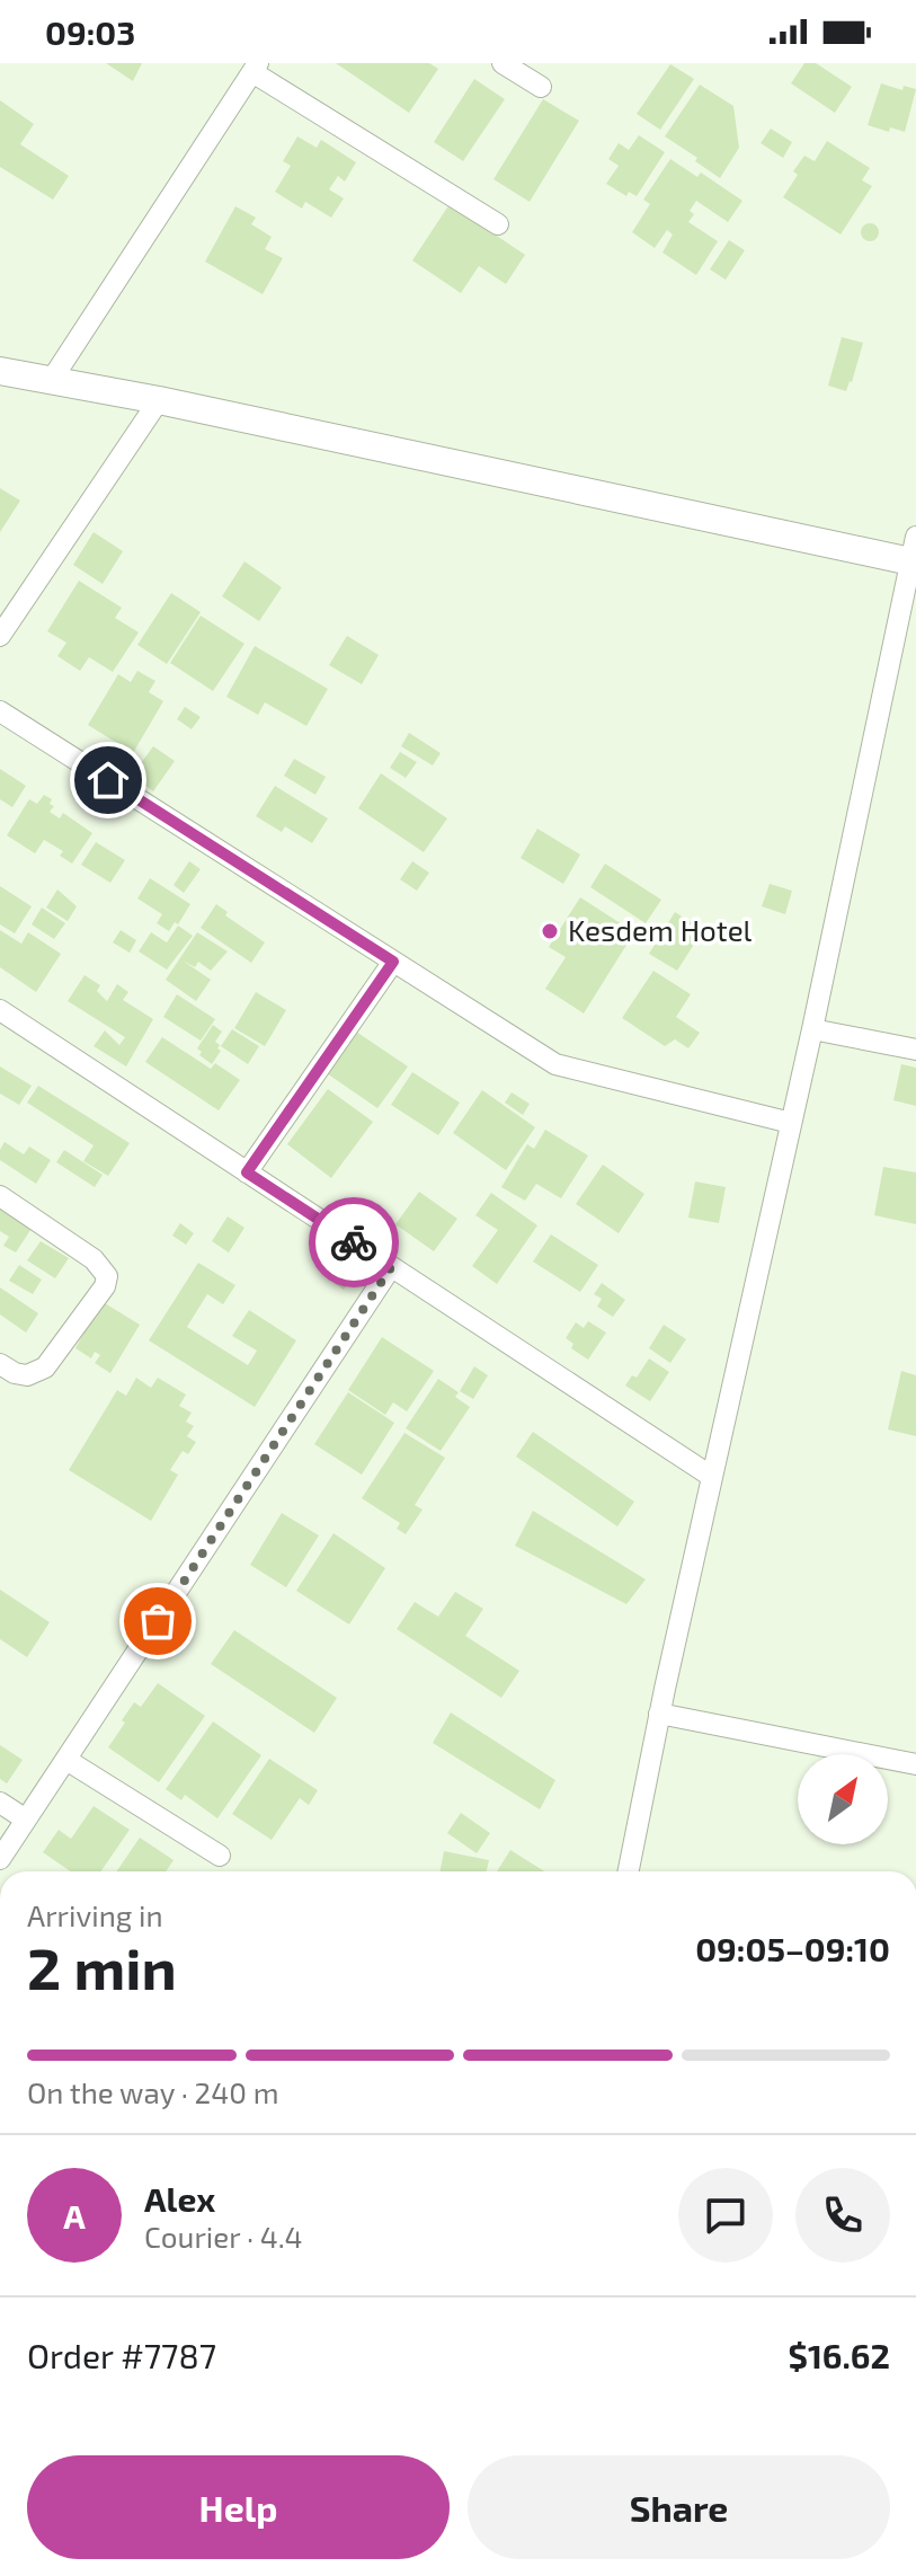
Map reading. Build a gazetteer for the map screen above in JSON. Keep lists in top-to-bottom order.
{
  "places": ["Kesdem Hotel"],
  "north": "top right",
  "page": {
    "status": "09:03",
    "heading": ["2 min", "Arriving in", "09:05–09:10"],
    "panel": [
      "Alex",
      "Courier · 4.4",
      "Order #7787",
      "$16.62"
    ],
    "bar": "On the way · 240 m",
    "round": "A",
    "buttons": ["Help", "Share"]
  }
}
